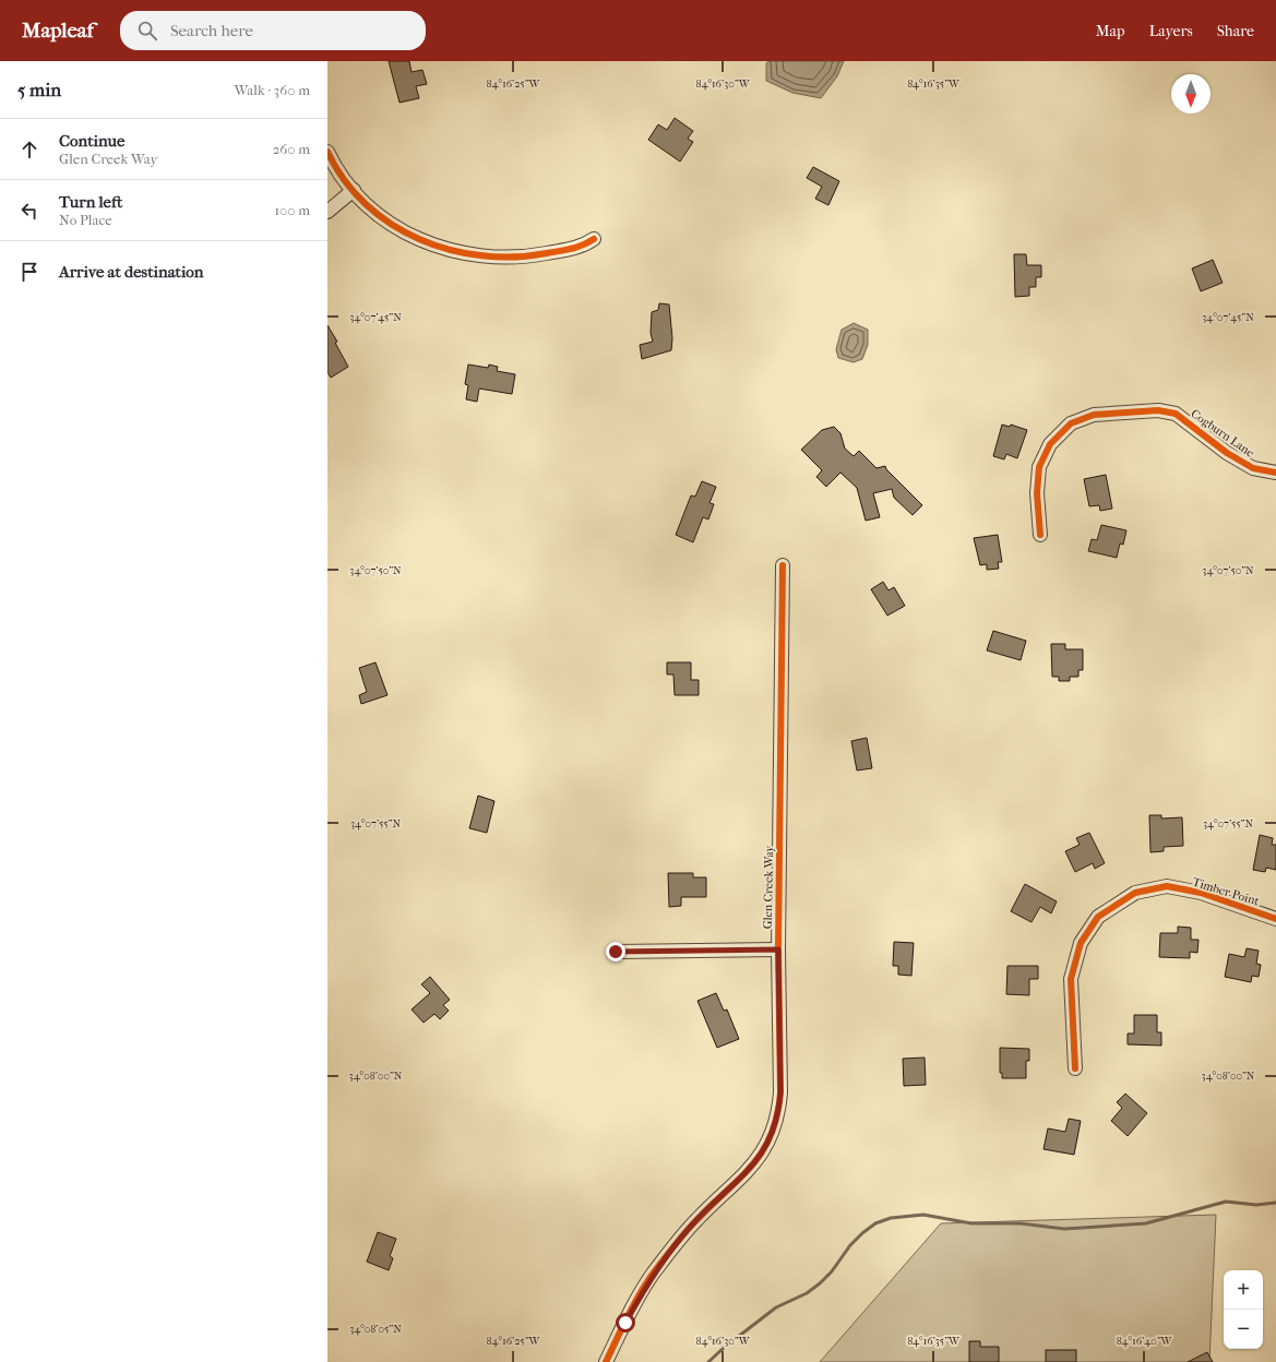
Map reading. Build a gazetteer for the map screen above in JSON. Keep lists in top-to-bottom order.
{
  "streets": {
    "street": ["Cogburn Lane", "Glen Creek Way", "Timber Point"]
  },
  "north": "bottom",
  "page": {
    "header": "Mapleaf",
    "search": "Search here",
    "nav": ["Map", "Layers", "Share"],
    "heading": ["5 min", "Walk · 360 m"],
    "list": [
      ["Continue", "Glen Creek Way", "260 m"],
      ["Turn left", "No Place", "100 m"],
      "Arrive at destination"
    ],
    "map_buttons": ["+", "−"]
  },
  "coordinates": [
    "84°16'25\"W",
    "84°16'30\"W",
    "84°16'35\"W",
    "34°07'45\"N",
    "34°07'50\"N",
    "34°07'55\"N",
    "34°08'00\"N",
    "34°08'05\"N",
    "84°16'40\"W"
  ]
}
